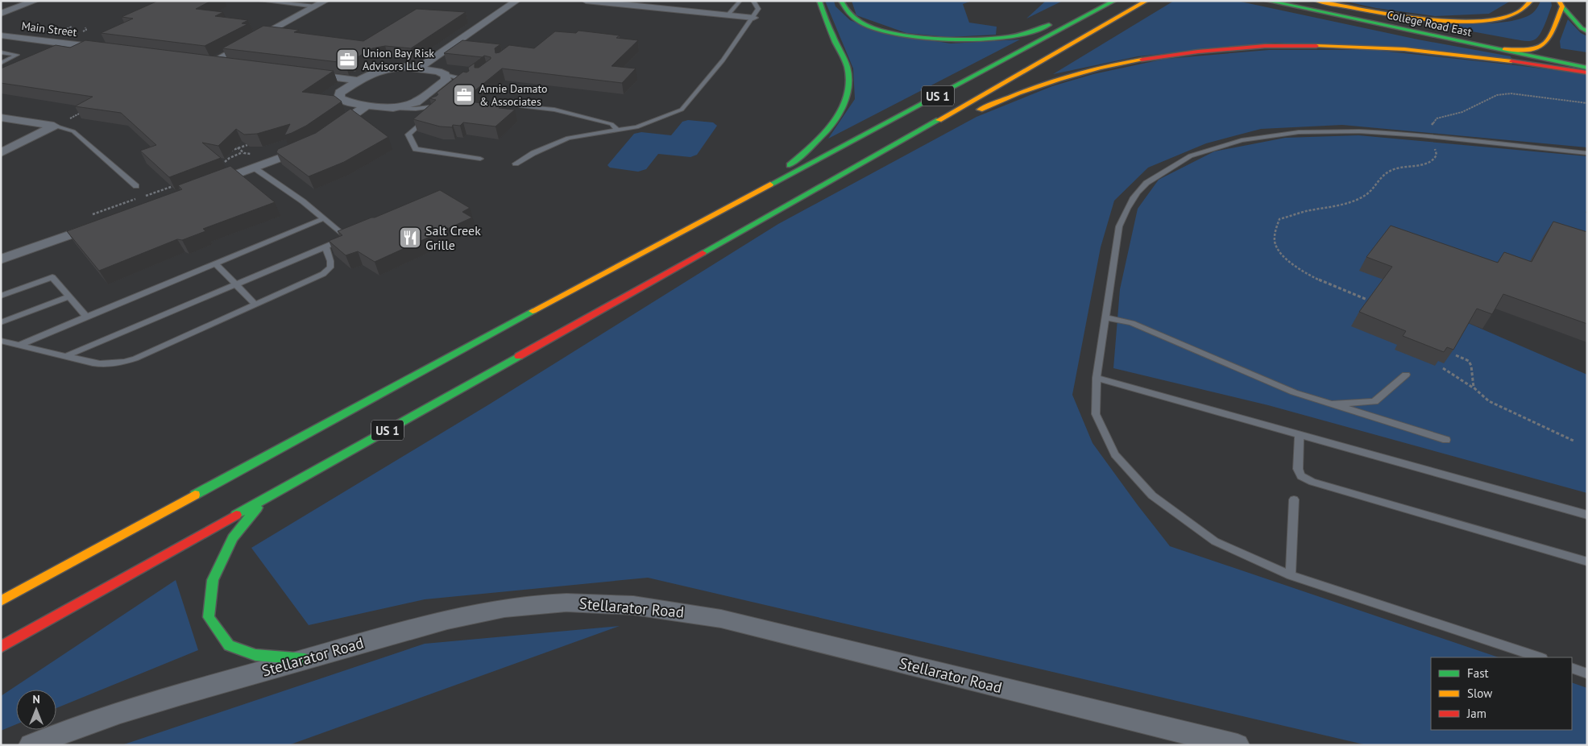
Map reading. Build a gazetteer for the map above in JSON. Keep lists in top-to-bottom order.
{
  "streets": {
    "main road": ["College Road East", "US 1"],
    "street": ["Main Street", "Stellarator Road"]
  },
  "places": {
    "office": ["Union Bay Risk Advisors LLC", "Annie Damato & Associates"],
    "restaurant": ["Salt Creek Grille"]
  },
  "legend": ["Fast", "Slow", "Jam"],
  "north": "top"
}
